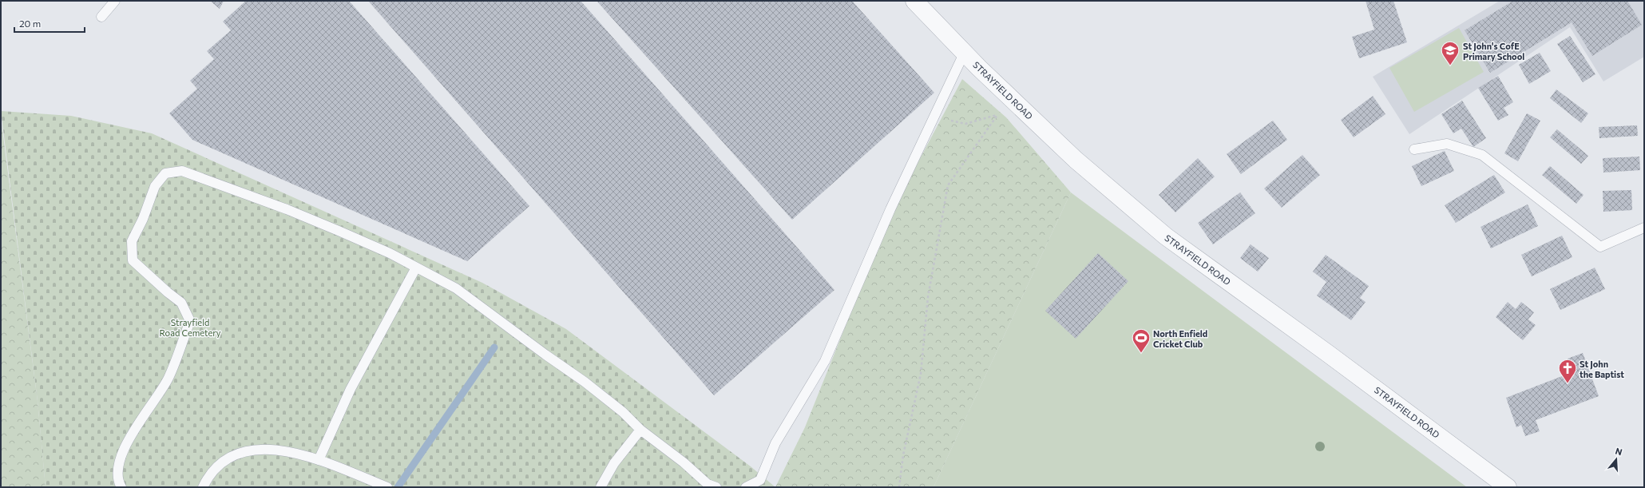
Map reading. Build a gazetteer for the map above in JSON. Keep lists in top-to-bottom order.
{
  "streets": {
    "street": ["STRAYFIELD ROAD"]
  },
  "parks": ["Strayfield Road Cemetery"],
  "places": {
    "school or university": ["St John's CofE Primary School"],
    "sports": ["North Enfield Cricket Club"],
    "church": ["St John the Baptist"]
  },
  "scale_bar": "20 m",
  "north": "top"
}
